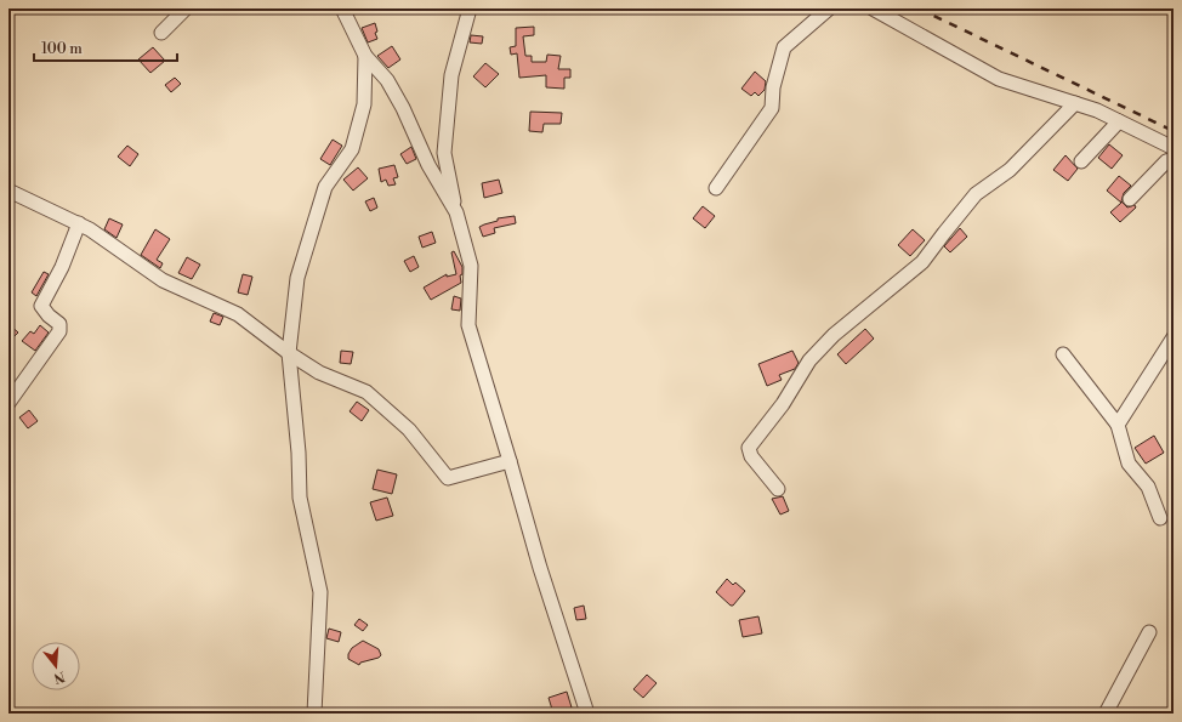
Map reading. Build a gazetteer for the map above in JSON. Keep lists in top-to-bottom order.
{
  "scale_bar": "100 m",
  "north": "bottom"
}
